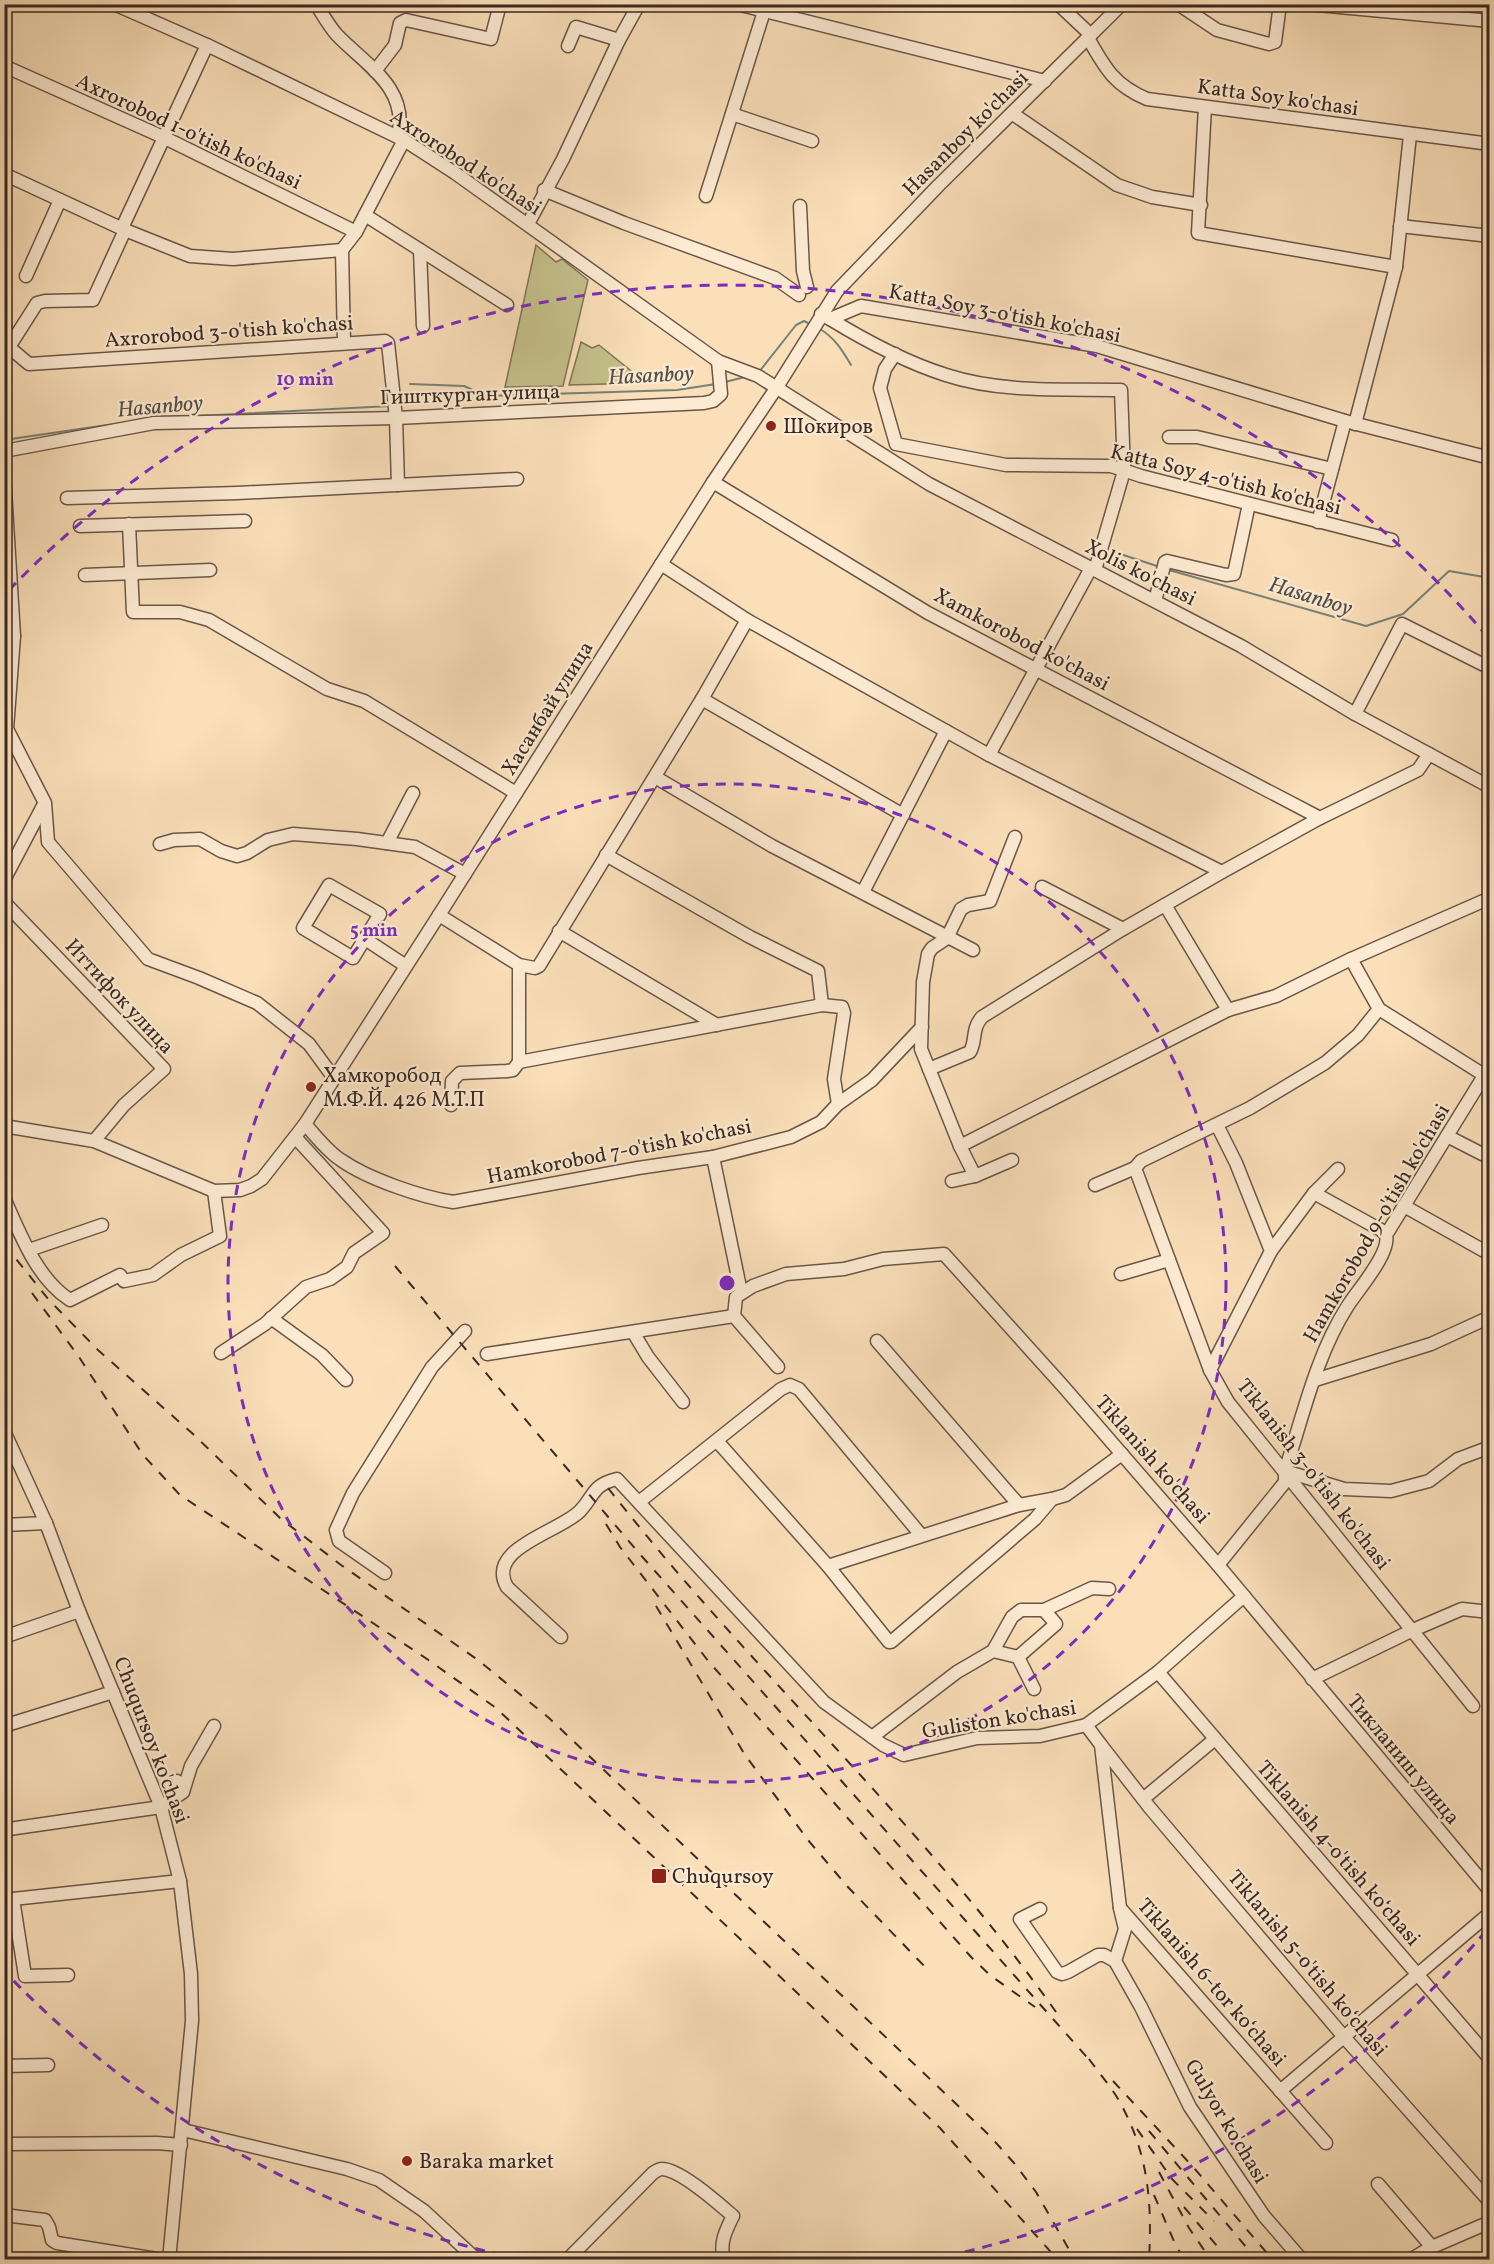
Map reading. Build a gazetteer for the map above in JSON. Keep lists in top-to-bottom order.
{
  "streets": {
    "street": [
      "Katta Soy ko'chasi",
      "Axrorobod 1-o'tish ko'chasi",
      "Hasanboy ko'chasi",
      "Axrorobod ko'chasi",
      "Katta Soy 3-o'tish ko'chasi",
      "Axrorobod 3-o'tish ko'chasi",
      "Гишткурган улица",
      "Katta Soy 4-o'tish ko'chasi",
      "Xolis ko'chasi",
      "Xamkorobod ko'chasi",
      "Хасанбай улица",
      "Иттифок улица",
      "Hamkorobod 7-o'tish ko'chasi",
      "Hamkorobod 9-o'tish ko'chasi",
      "Tiklanish ko'chasi",
      "Tiklanish 3-o'tish ko'chasi",
      "Guliston ko'chasi",
      "Chuqursoy ko'chasi",
      "Тикланиш улица",
      "Tiklanish 4-o'tish ko‘chasi",
      "Tiklanish 5-o'tish ko‘chasi",
      "Tiklanish 6-tor ko‘chasi",
      "Gulyor ko'chasi"
    ]
  },
  "crossings": [
    ["Katta Soy ko'chasi", "Hasanboy ko'chasi"],
    ["Hasanboy ko'chasi", "Katta Soy 3-o'tish ko'chasi"],
    ["Hasanboy ko'chasi", "Хасанбай улица"],
    ["Axrorobod ko'chasi", "Гишткурган улица"],
    ["Axrorobod ko'chasi", "Xolis ko'chasi"],
    ["Axrorobod ko'chasi", "Хасанбай улица"],
    ["Katta Soy 3-o'tish ko'chasi", "Хасанбай улица"],
    ["Axrorobod 3-o'tish ko'chasi", "Гишткурган улица"],
    ["Xolis ko'chasi", "Хасанбай улица"],
    ["Xamkorobod ko'chasi", "Хасанбай улица"],
    ["Хасанбай улица", "Hamkorobod 7-o'tish ko'chasi"],
    ["Hamkorobod 9-o'tish ko'chasi", "Tiklanish ko'chasi"],
    ["Hamkorobod 9-o'tish ko'chasi", "Tiklanish 3-o'tish ko'chasi"],
    ["Tiklanish ko'chasi", "Guliston ko'chasi"],
    ["Tiklanish ko'chasi", "Тикланиш улица"],
    ["Guliston ko'chasi", "Tiklanish 4-o'tish ko‘chasi"],
    ["Tiklanish 5-o'tish ko‘chasi", "Tiklanish 6-tor ko‘chasi"]
  ],
  "water": ["Hasanboy"],
  "places": {
    "other": ["Шокиров", "Хамкоробод М.Ф.Й. 426 М.Т.П", "Baraka market"],
    "transit": ["Chuqursoy"]
  },
  "rings": ["10 min", "5 min"]
}
